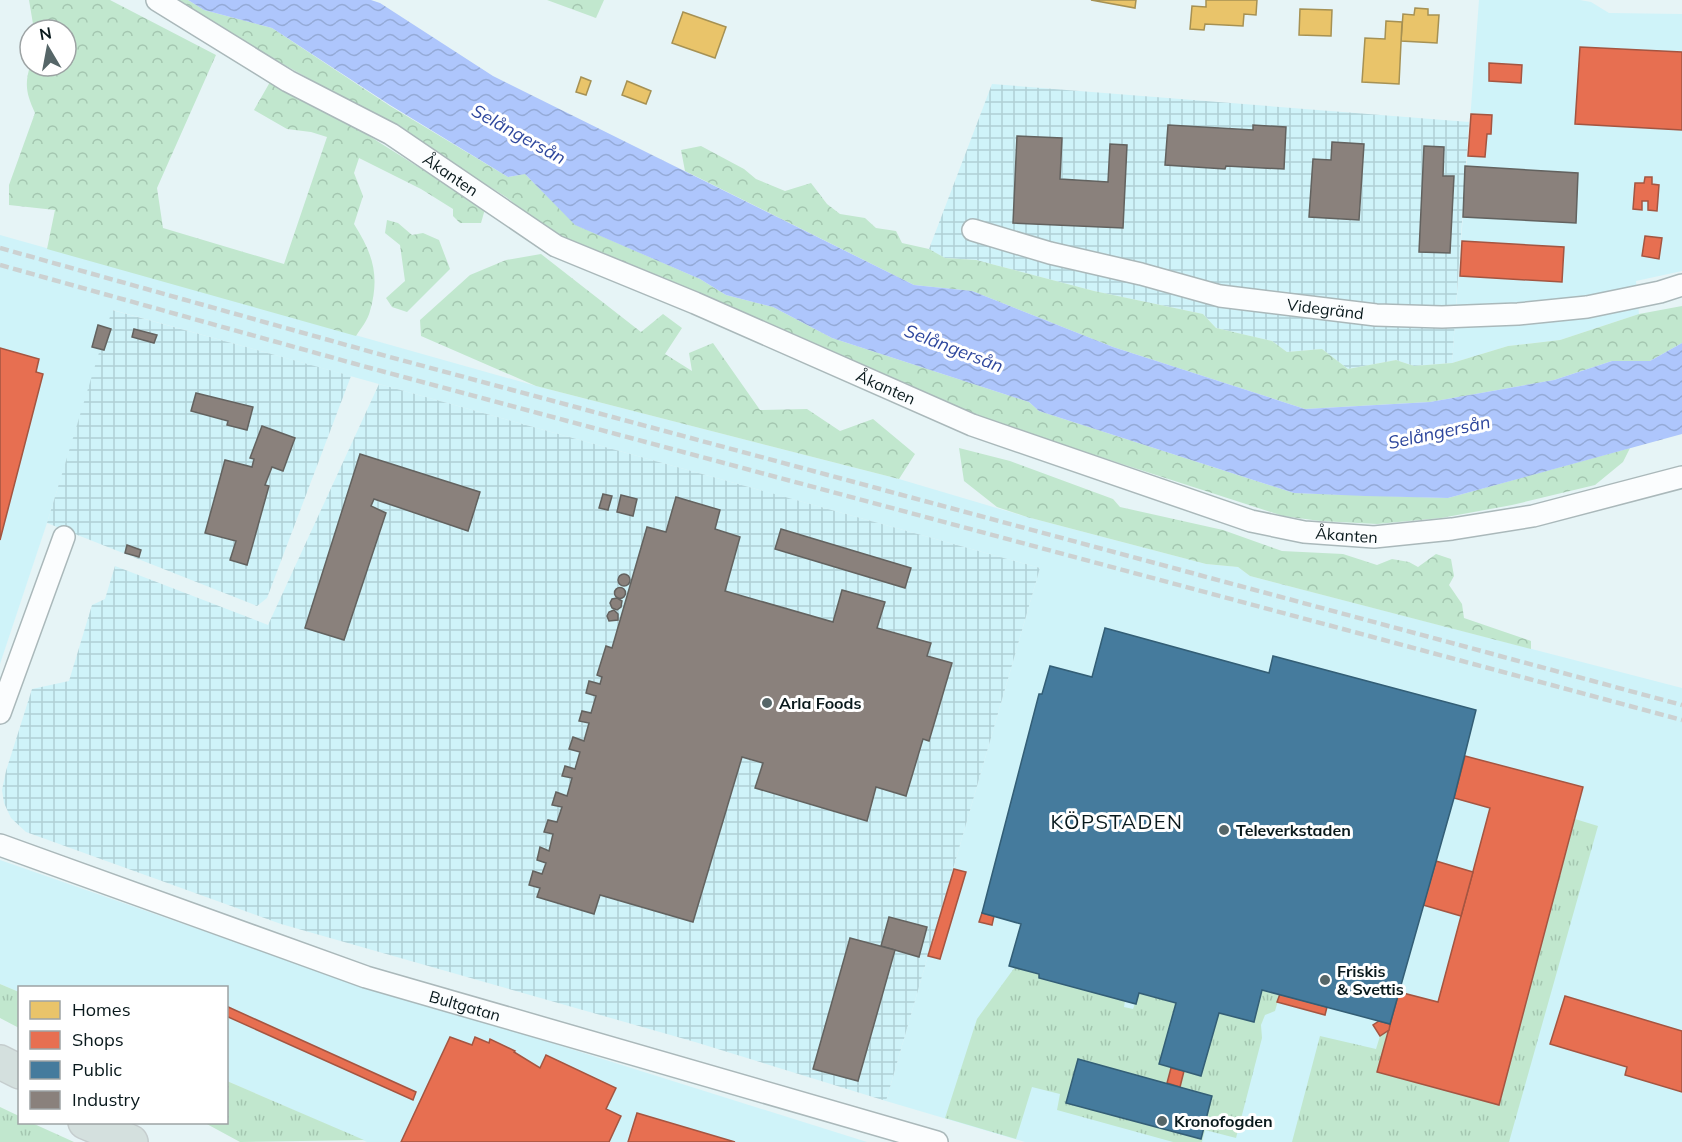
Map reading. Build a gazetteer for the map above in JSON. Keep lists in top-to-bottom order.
{
  "streets": {
    "street": ["Åkanten", "Videgränd", "Bultgatan"]
  },
  "districts": ["KÖPSTADEN"],
  "water": ["Selångersån"],
  "places": [
    "Arla Foods",
    "Televerkstaden",
    "Friskis & Svettis",
    "Kronofogden"
  ],
  "legend": [
    "Homes",
    "Shops",
    "Public",
    "Industry"
  ],
  "north": "top"
}
